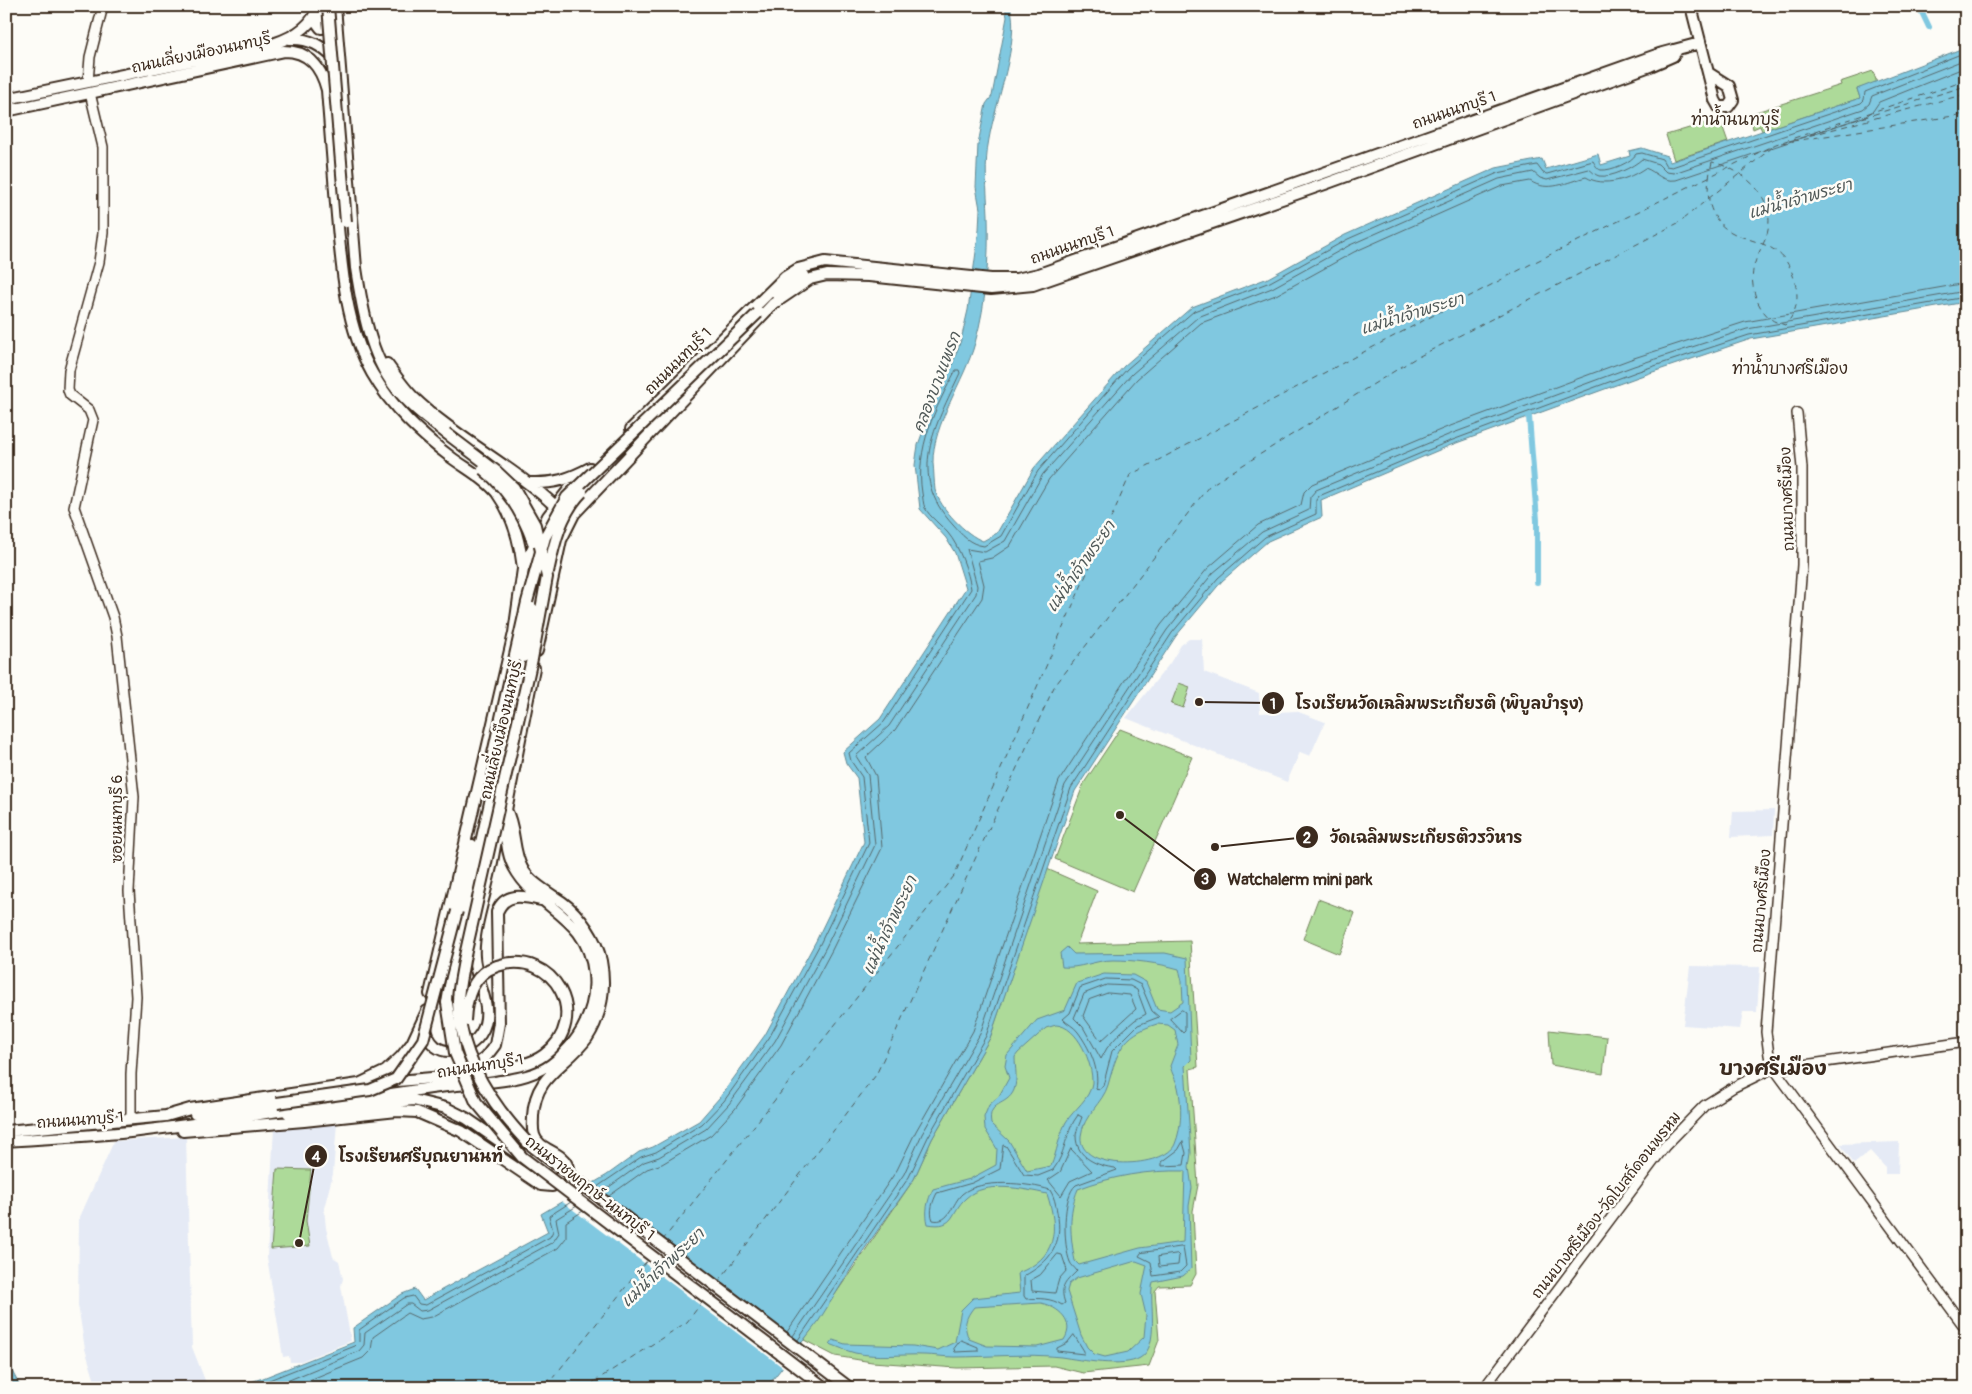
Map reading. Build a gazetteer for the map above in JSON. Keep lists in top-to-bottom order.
{
  "streets": {
    "main road": ["ถนนเลี่ยงเมืองนนทบุรี", "ถนนนนทบุรี 1", "ถนนราชพฤกษ์-นนทบุรี 1"],
    "street": ["ถนนบางศรีเมือง", "ซอยนนทบุรี 6", "ถนนบางศรีเมือง-วัดโบสถ์ดอนพรหม"]
  },
  "crossings": [
    ["ถนนเลี่ยงเมืองนนทบุรี", "ถนนนนทบุรี 1"],
    ["ถนนเลี่ยงเมืองนนทบุรี", "ซอยนนทบุรี 6"],
    ["ถนนเลี่ยงเมืองนนทบุรี", "ถนนราชพฤกษ์-นนทบุรี 1"],
    ["ถนนนนทบุรี 1", "ซอยนนทบุรี 6"],
    ["ถนนบางศรีเมือง", "ถนนบางศรีเมือง-วัดโบสถ์ดอนพรหม"]
  ],
  "districts": ["ท่าน้ำนนทบุรี", "ท่าน้ำบางศรีเมือง", "บางศรีเมือง"],
  "water": ["แม่น้ำเจ้าพระยา", "คลองบางแพรก"],
  "places": [
    "โรงเรียนวัดเฉลิมพระเกียรติ (พิบูลบำรุง)",
    "Watchalerm mini park",
    "วัดเฉลิมพระเกียรติวรวิหาร",
    "โรงเรียนศรีบุณยานนท์"
  ]
}
